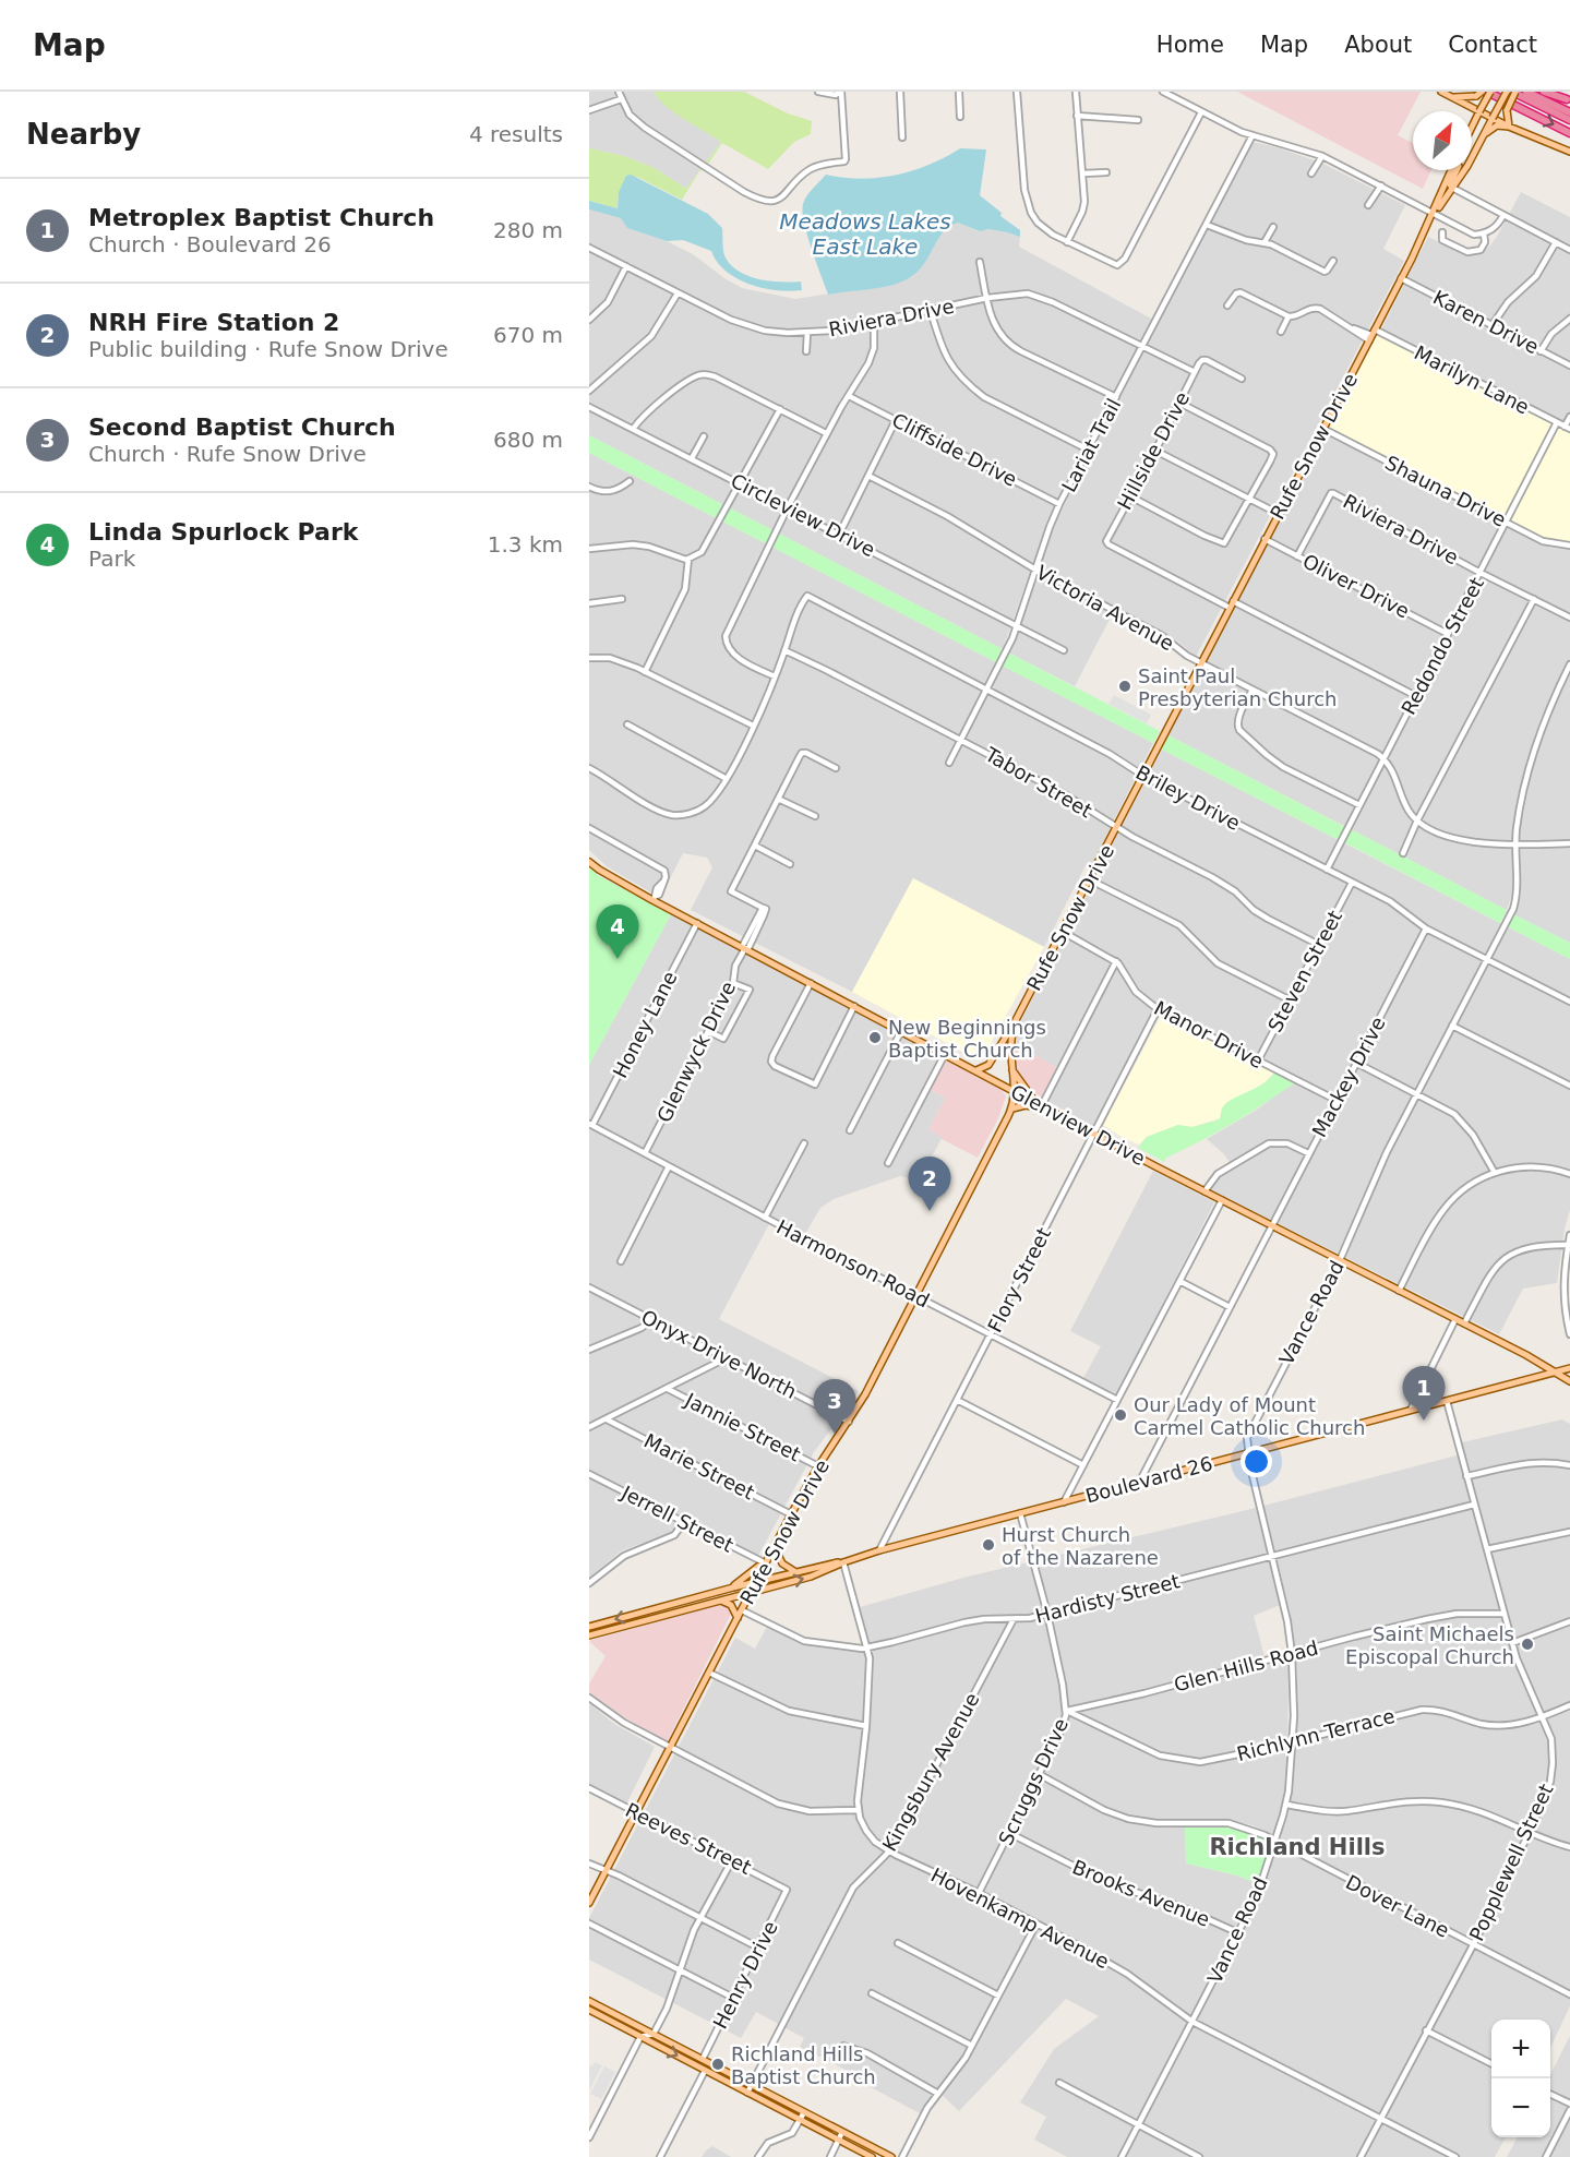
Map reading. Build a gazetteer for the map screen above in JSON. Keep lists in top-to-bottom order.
{
  "streets": {
    "main road": ["Rufe Snow Drive", "Glenview Drive", "Boulevard 26"],
    "street": [
      "Riviera Drive",
      "Karen Drive",
      "Marilyn Lane",
      "Lariat Trail",
      "Cliffside Drive",
      "Hillside Drive",
      "Shauna Drive",
      "Circleview Drive",
      "Oliver Drive",
      "Victoria Avenue",
      "Redondo Street",
      "Tabor Street",
      "Briley Drive",
      "Steven Street",
      "Honey Lane",
      "Manor Drive",
      "Glenwyck Drive",
      "Mackey Drive",
      "Harmonson Road",
      "Flory Street",
      "Vance Road",
      "Onyx Drive North",
      "Jannie Street",
      "Marie Street",
      "Jerrell Street",
      "Hardisty Street",
      "Glen Hills Road",
      "Richlynn Terrace",
      "Kingsbury Avenue",
      "Scruggs Drive",
      "Reeves Street",
      "Popplewell Street",
      "Brooks Avenue",
      "Dover Lane",
      "Hovenkamp Avenue",
      "Henry Drive"
    ]
  },
  "crossings": [
    ["Riviera Drive", "Lariat Trail"],
    ["Riviera Drive", "Hillside Drive"],
    ["Riviera Drive", "Oliver Drive"],
    ["Riviera Drive", "Redondo Street"],
    ["Karen Drive", "Rufe Snow Drive"],
    ["Marilyn Lane", "Rufe Snow Drive"],
    ["Marilyn Lane", "Redondo Street"],
    ["Lariat Trail", "Cliffside Drive"],
    ["Lariat Trail", "Circleview Drive"],
    ["Lariat Trail", "Victoria Avenue"],
    ["Lariat Trail", "Tabor Street"],
    ["Lariat Trail", "Briley Drive"],
    ["Rufe Snow Drive", "Hillside Drive"],
    ["Rufe Snow Drive", "Shauna Drive"],
    ["Rufe Snow Drive", "Oliver Drive"],
    ["Rufe Snow Drive", "Victoria Avenue"],
    ["Rufe Snow Drive", "Tabor Street"],
    ["Rufe Snow Drive", "Briley Drive"],
    ["Rufe Snow Drive", "Manor Drive"],
    ["Rufe Snow Drive", "Glenview Drive"],
    ["Rufe Snow Drive", "Harmonson Road"],
    ["Rufe Snow Drive", "Onyx Drive North"],
    ["Rufe Snow Drive", "Jannie Street"],
    ["Rufe Snow Drive", "Marie Street"],
    ["Rufe Snow Drive", "Boulevard 26"],
    ["Rufe Snow Drive", "Jerrell Street"],
    ["Rufe Snow Drive", "Hardisty Street"],
    ["Rufe Snow Drive", "Reeves Street"],
    ["Shauna Drive", "Redondo Street"],
    ["Oliver Drive", "Redondo Street"],
    ["Victoria Avenue", "Redondo Street"],
    ["Redondo Street", "Briley Drive"],
    ["Tabor Street", "Briley Drive"],
    ["Tabor Street", "Steven Street"],
    ["Briley Drive", "Steven Street"],
    ["Briley Drive", "Mackey Drive"],
    ["Briley Drive", "Vance Road"],
    ["Steven Street", "Manor Drive"],
    ["Honey Lane", "Glenview Drive"],
    ["Honey Lane", "Harmonson Road"],
    ["Manor Drive", "Mackey Drive"],
    ["Manor Drive", "Flory Street"],
    ["Glenwyck Drive", "Glenview Drive"],
    ["Glenwyck Drive", "Harmonson Road"],
    ["Mackey Drive", "Glenview Drive"],
    ["Mackey Drive", "Boulevard 26"],
    ["Glenview Drive", "Flory Street"],
    ["Glenview Drive", "Vance Road"],
    ["Glenview Drive", "Boulevard 26"],
    ["Harmonson Road", "Flory Street"],
    ["Flory Street", "Boulevard 26"],
    ["Vance Road", "Boulevard 26"],
    ["Vance Road", "Hardisty Street"],
    ["Vance Road", "Glen Hills Road"],
    ["Vance Road", "Richlynn Terrace"],
    ["Vance Road", "Brooks Avenue"],
    ["Vance Road", "Dover Lane"],
    ["Vance Road", "Hovenkamp Avenue"],
    ["Boulevard 26", "Scruggs Drive"],
    ["Boulevard 26", "Popplewell Street"],
    ["Hardisty Street", "Kingsbury Avenue"],
    ["Hardisty Street", "Scruggs Drive"],
    ["Hardisty Street", "Popplewell Street"],
    ["Glen Hills Road", "Richlynn Terrace"],
    ["Glen Hills Road", "Scruggs Drive"],
    ["Glen Hills Road", "Popplewell Street"],
    ["Richlynn Terrace", "Scruggs Drive"],
    ["Richlynn Terrace", "Popplewell Street"],
    ["Kingsbury Avenue", "Hovenkamp Avenue"],
    ["Scruggs Drive", "Brooks Avenue"],
    ["Scruggs Drive", "Dover Lane"],
    ["Scruggs Drive", "Hovenkamp Avenue"],
    ["Reeves Street", "Henry Drive"],
    ["Popplewell Street", "Dover Lane"],
    ["Popplewell Street", "Hovenkamp Avenue"]
  ],
  "districts": ["Richland Hills"],
  "water": ["Meadows Lakes East Lake"],
  "places": [
    "Saint Paul Presbyterian Church",
    "New Beginnings Baptist Church",
    "Our Lady of Mount Carmel Catholic Church",
    "Hurst Church of the Nazarene",
    "Saint Michaels Episcopal Church",
    "Richland Hills Baptist Church"
  ],
  "north": "top right",
  "page": {
    "header": "Map",
    "nav": [
      "Home",
      "Map",
      "About",
      "Contact"
    ],
    "heading": ["Nearby", "4 results"],
    "list": [
      {
        "mark": "1",
        "name": "Metroplex Baptist Church",
        "note": "Church · Boulevard 26",
        "value": "280 m"
      },
      {
        "mark": "2",
        "name": "NRH Fire Station 2",
        "note": "Public building · Rufe Snow Drive",
        "value": "670 m"
      },
      {
        "mark": "3",
        "name": "Second Baptist Church",
        "note": "Church · Rufe Snow Drive",
        "value": "680 m"
      },
      {
        "mark": "4",
        "name": "Linda Spurlock Park",
        "note": "Park",
        "value": "1.3 km"
      }
    ],
    "pins": [
      "4",
      "2",
      "1",
      "3"
    ],
    "map_buttons": ["+", "−"]
  }
}
